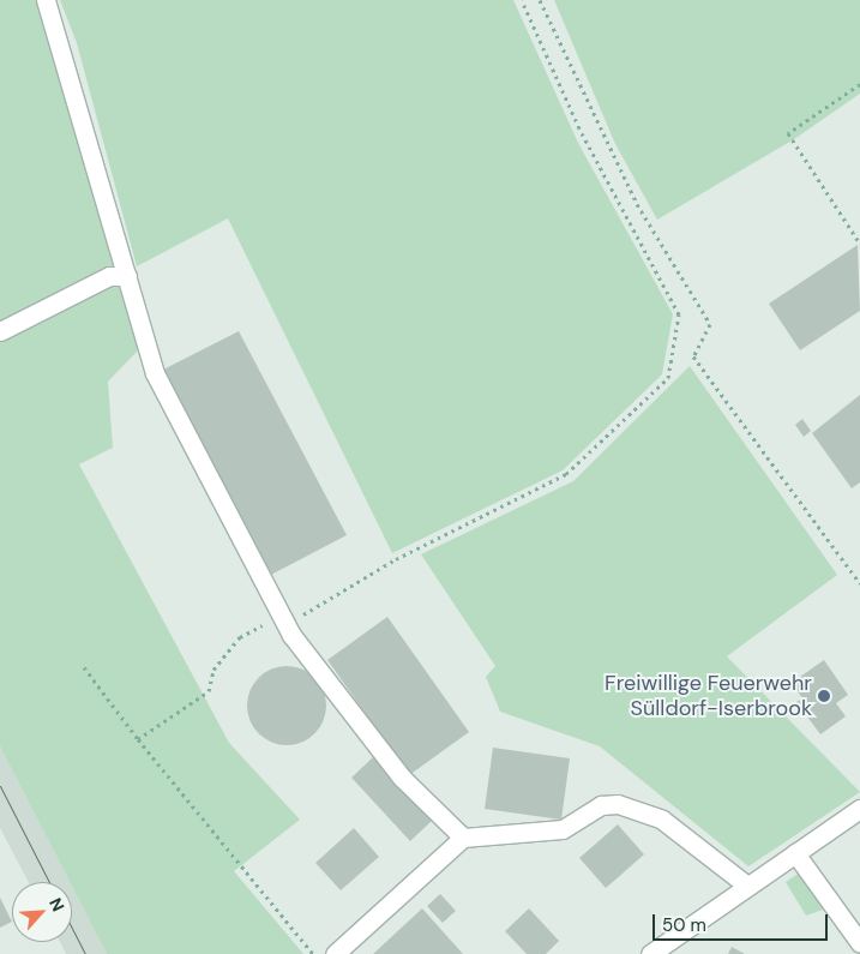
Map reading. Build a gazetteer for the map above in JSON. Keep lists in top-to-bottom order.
{
  "places": ["Freiwillige Feuerwehr Sülldorf-Iserbrook"],
  "scale_bar": "50 m",
  "north": "top right"
}
